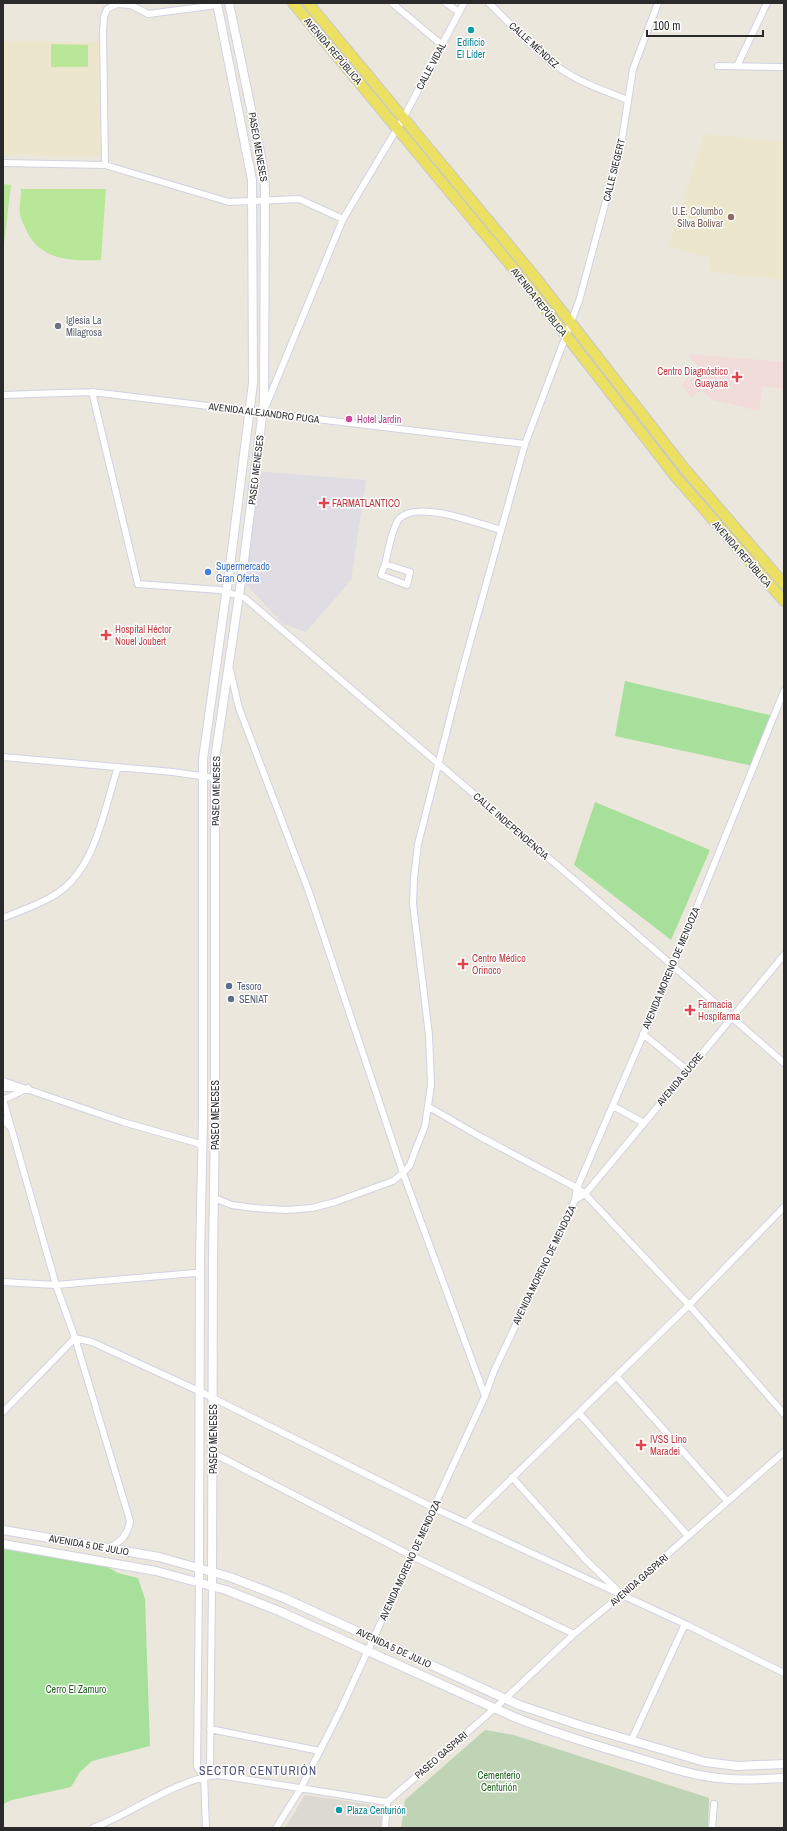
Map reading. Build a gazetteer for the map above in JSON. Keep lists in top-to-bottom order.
{
  "streets": {
    "main road": ["AVENIDA REPÚBLICA"],
    "street": [
      "CALLE MÉNDEZ",
      "CALLE VIDAL",
      "PASEO MENESES",
      "CALLE SIEGERT",
      "AVENIDA ALEJANDRO PUGA",
      "CALLE INDEPENDENCIA",
      "AVENIDA MORENO DE MENDOZA",
      "AVENIDA SUCRE",
      "AVENIDA 5 DE JULIO",
      "AVENIDA GASPARI",
      "PASEO GASPARI"
    ]
  },
  "crossings": [
    ["CALLE MÉNDEZ", "CALLE SIEGERT"],
    ["AVENIDA REPÚBLICA", "CALLE VIDAL"],
    ["AVENIDA REPÚBLICA", "CALLE SIEGERT"],
    ["CALLE VIDAL", "PASEO MENESES"],
    ["CALLE VIDAL", "AVENIDA ALEJANDRO PUGA"],
    ["PASEO MENESES", "AVENIDA ALEJANDRO PUGA"],
    ["PASEO MENESES", "CALLE INDEPENDENCIA"],
    ["PASEO MENESES", "AVENIDA 5 DE JULIO"],
    ["CALLE SIEGERT", "AVENIDA ALEJANDRO PUGA"],
    ["CALLE SIEGERT", "CALLE INDEPENDENCIA"],
    ["CALLE INDEPENDENCIA", "AVENIDA MORENO DE MENDOZA"],
    ["CALLE INDEPENDENCIA", "AVENIDA SUCRE"],
    ["AVENIDA MORENO DE MENDOZA", "AVENIDA SUCRE"],
    ["AVENIDA MORENO DE MENDOZA", "AVENIDA 5 DE JULIO"],
    ["AVENIDA 5 DE JULIO", "AVENIDA GASPARI"],
    ["AVENIDA 5 DE JULIO", "PASEO GASPARI"],
    ["AVENIDA GASPARI", "PASEO GASPARI"]
  ],
  "districts": ["SECTOR CENTURIÓN"],
  "parks": ["Cerro El Zamuro", "Cementerio Centurión"],
  "places": {
    "other": [
      "Edificio El Líder",
      "U.E. Columbo Silva Bolívar",
      "Iglesia La Milagrosa",
      "Hotel Jardín",
      "Supermercado Gran Oferta",
      "Tesoro",
      "SENIAT",
      "Plaza Centurión"
    ],
    "health": [
      "Centro Diagnóstico Guayana",
      "FARMATLANTICO",
      "Hospital Héctor Nouel Joubert",
      "Centro Médico Orinoco",
      "Farmacia Hospifarma",
      "IVSS Lino Maradei"
    ]
  },
  "scale_bar": "100 m"
}
